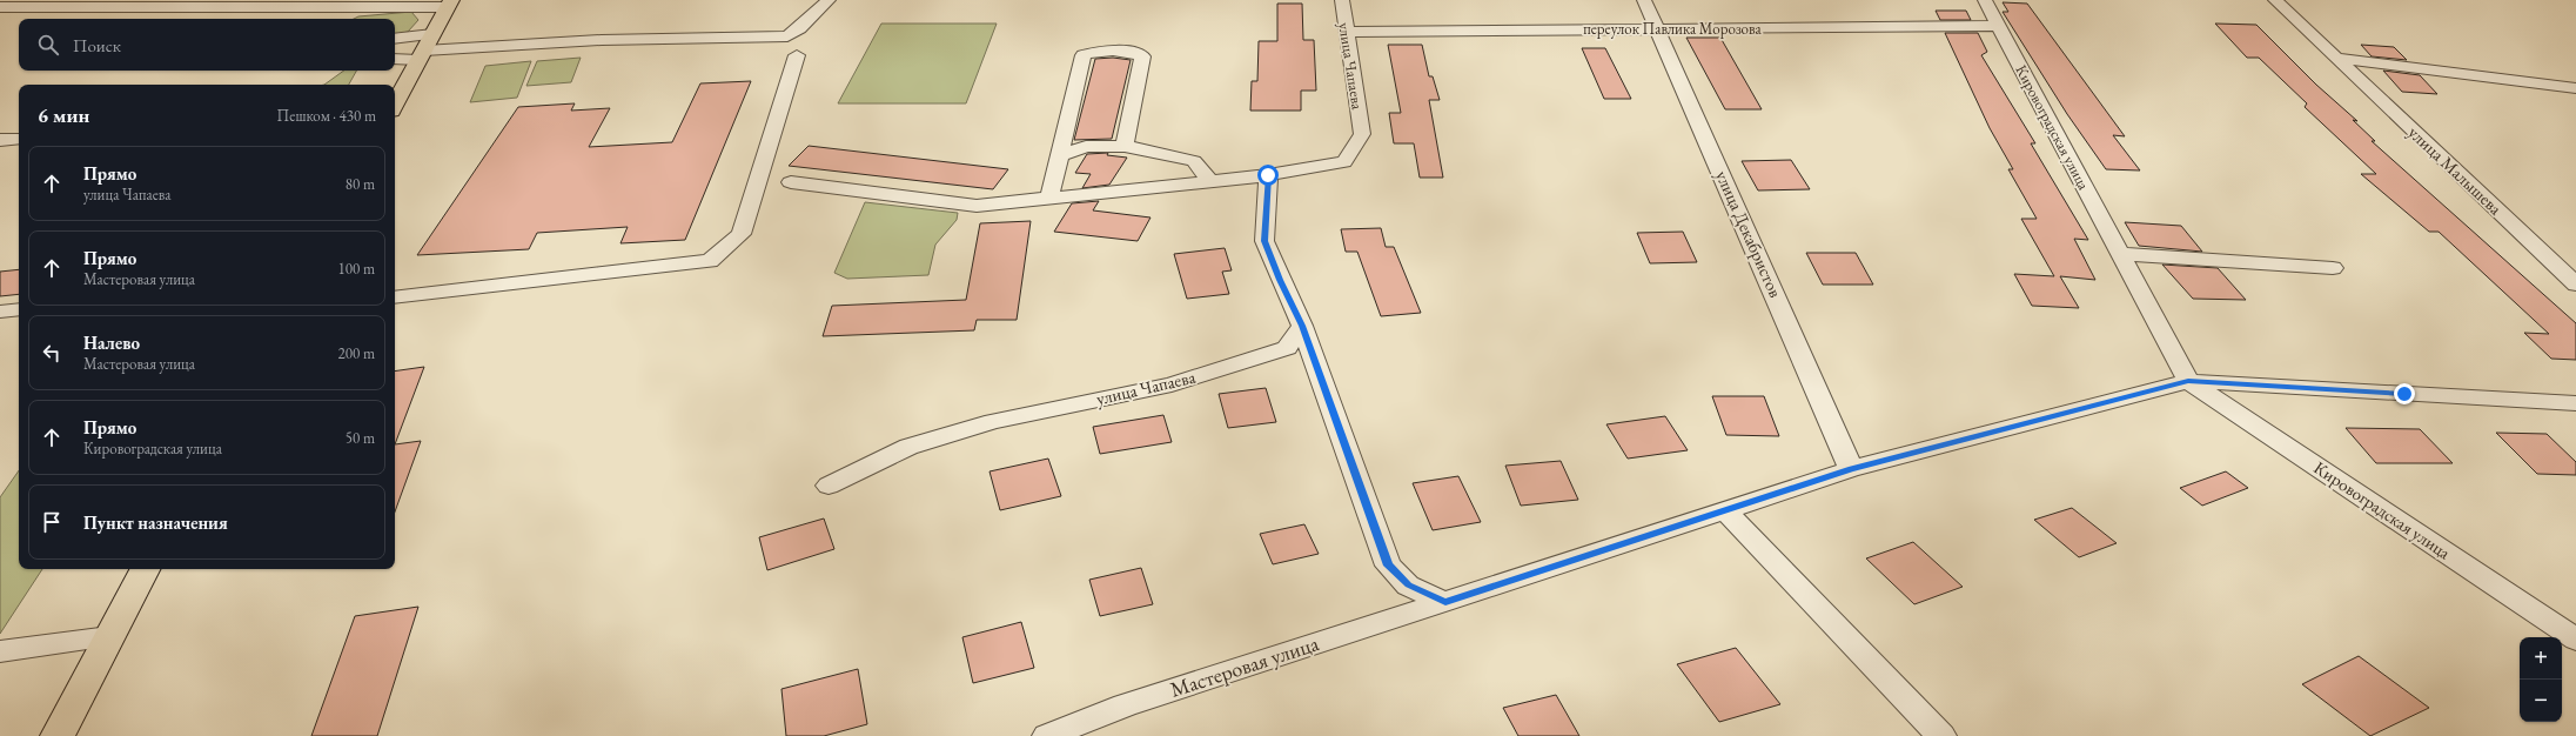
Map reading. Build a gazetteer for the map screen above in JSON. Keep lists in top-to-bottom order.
{
  "streets": {
    "street": [
      "переулок Павлика Морозова",
      "улица Чапаева",
      "Кировоградская улица",
      "улица Малышева",
      "улица Декабристов",
      "Мастеровая улица"
    ]
  },
  "crossings": [
    ["переулок Павлика Морозова", "улица Чапаева"],
    ["переулок Павлика Морозова", "Кировоградская улица"],
    ["переулок Павлика Морозова", "улица Декабристов"],
    ["Кировоградская улица", "Мастеровая улица"],
    ["улица Декабристов", "Мастеровая улица"]
  ],
  "page": {
    "search": "Поиск",
    "heading": ["6 мин", "Пешком · 430 m"],
    "list": [
      ["Прямо", "улица Чапаева", "80 m"],
      ["Прямо", "Мастеровая улица", "100 m"],
      ["Налево", "Мастеровая улица", "200 m"],
      ["Прямо", "Кировоградская улица", "50 m"],
      "Пункт назначения"
    ],
    "map_buttons": ["+", "−"]
  }
}
